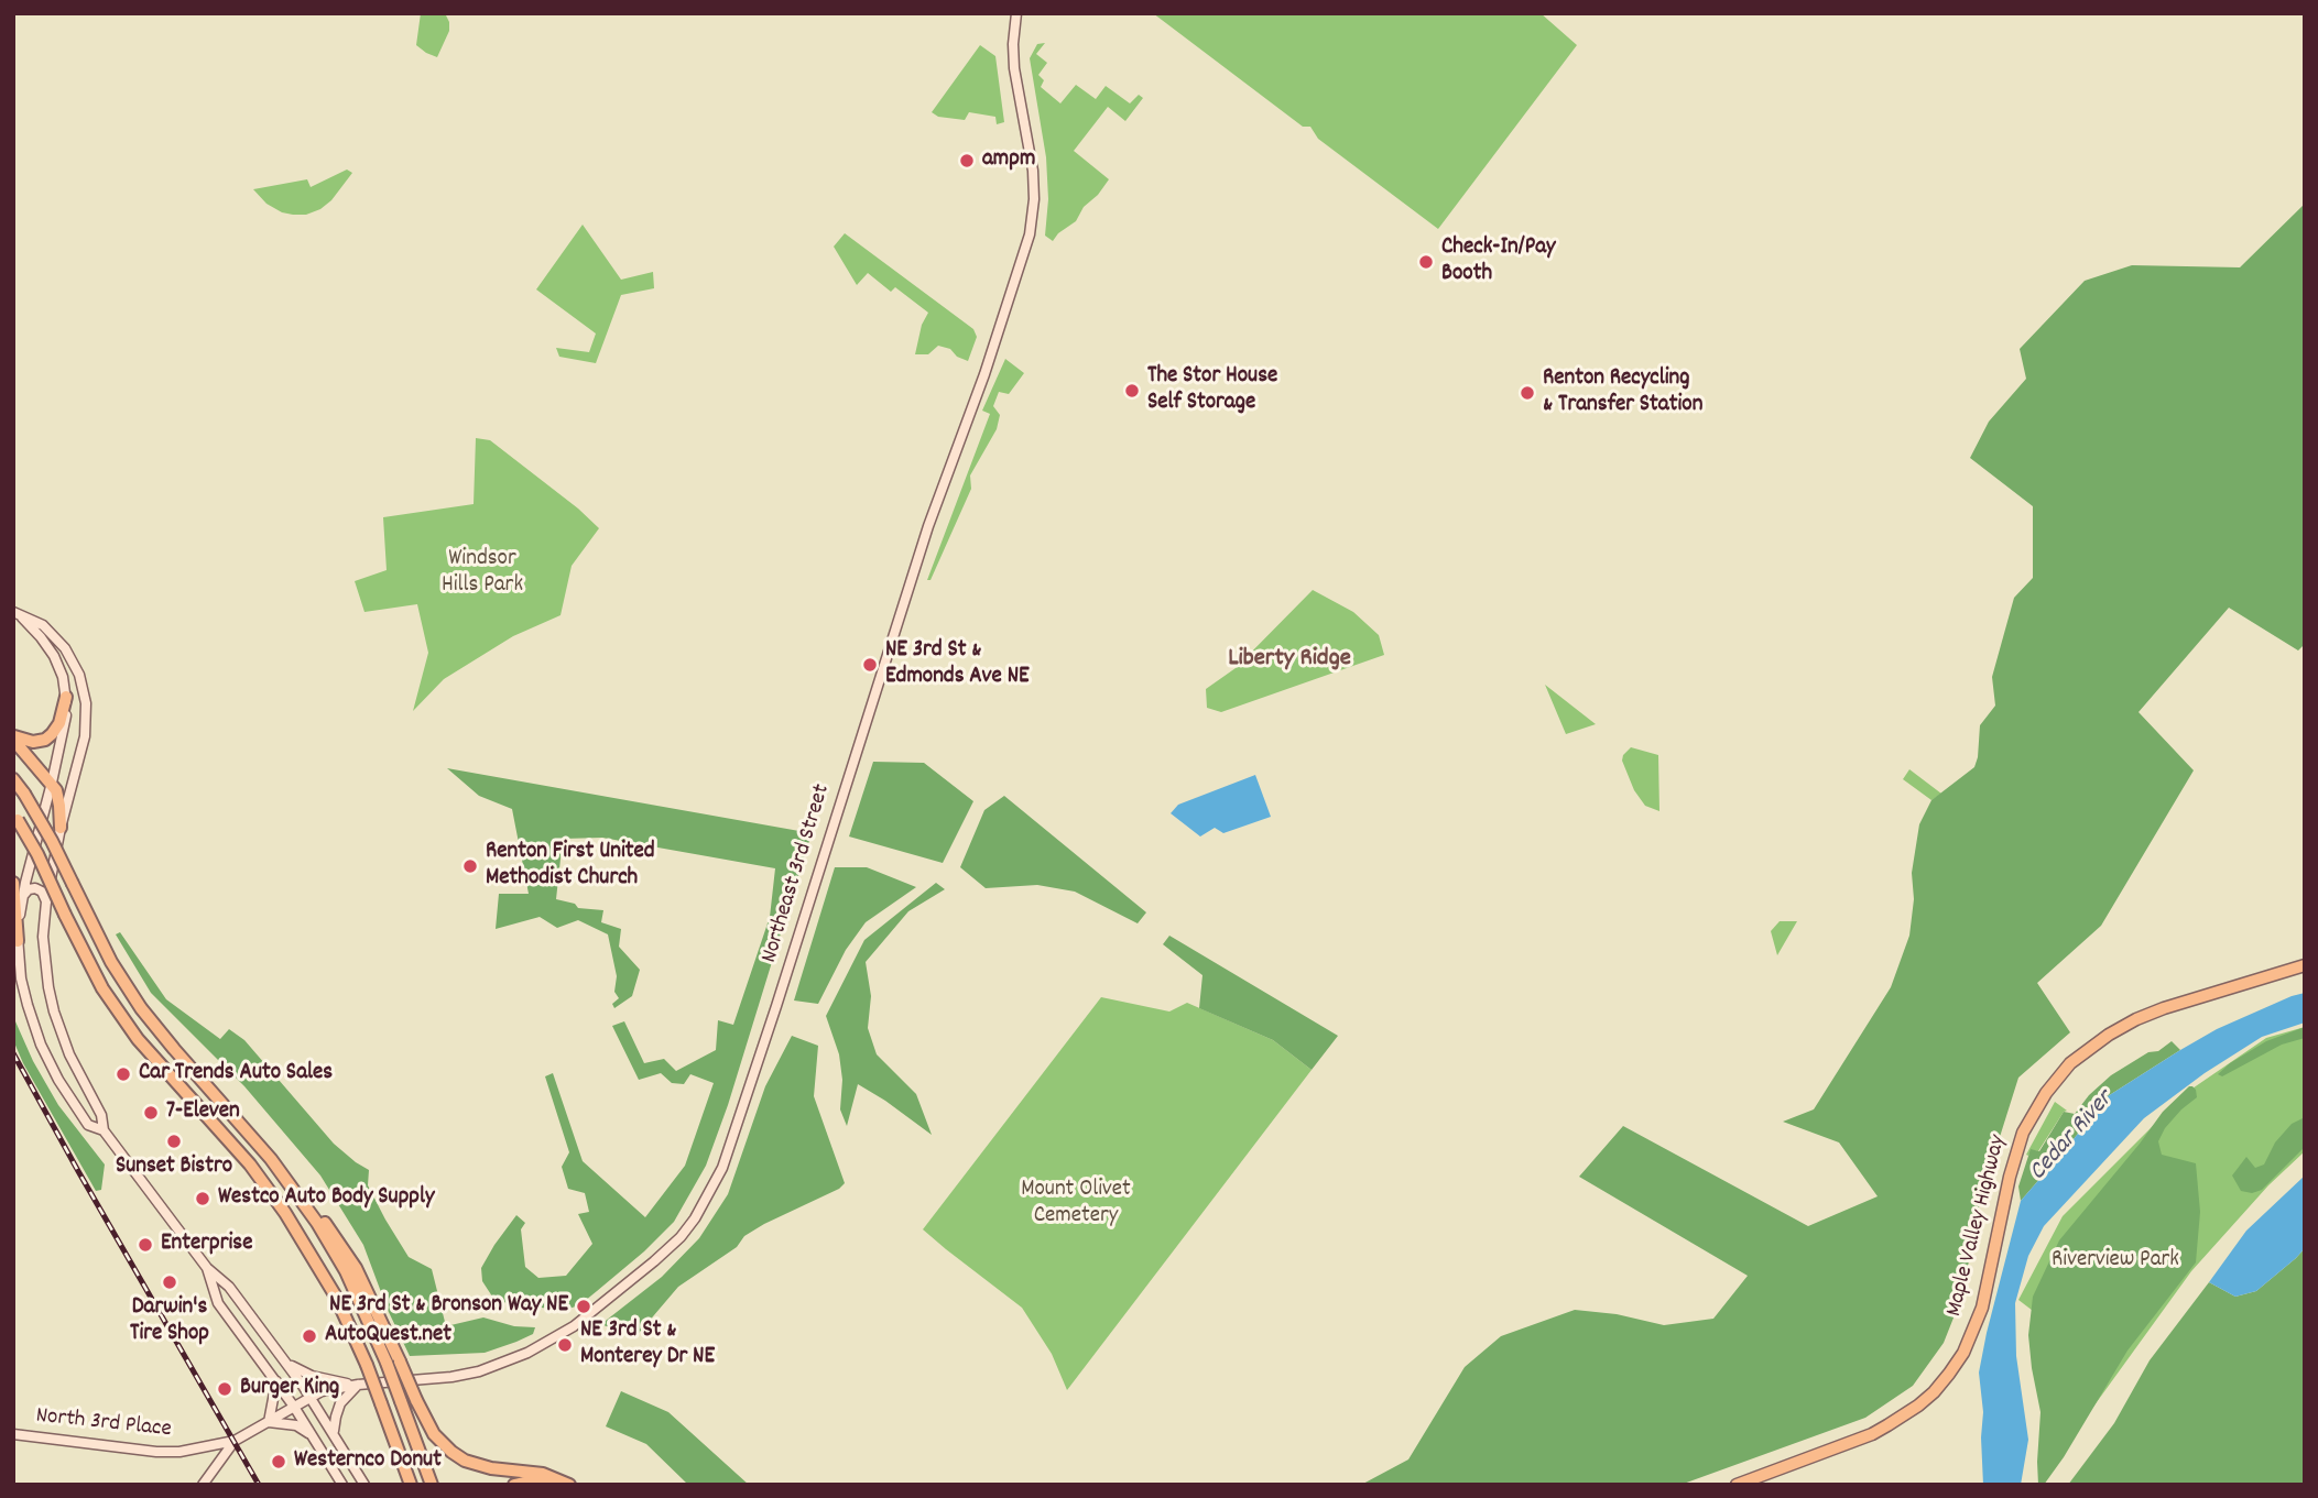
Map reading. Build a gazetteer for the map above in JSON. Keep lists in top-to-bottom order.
{
  "streets": {
    "main road": ["Northeast 3rd Street", "Maple Valley Highway", "North 3rd Place"]
  },
  "crossings": [
    ["Northeast 3rd Street", "North 3rd Place"]
  ],
  "districts": ["Liberty Ridge"],
  "water": ["Cedar River"],
  "parks": ["Windsor Hills Park", "Mount Olivet Cemetery", "Riverview Park"],
  "places": [
    "ampm",
    "Check-In/Pay Booth",
    "The Stor House Self Storage",
    "Renton Recycling & Transfer Station",
    "NE 3rd St & Edmonds Ave NE",
    "Renton First United Methodist Church",
    "Car Trends Auto Sales",
    "7-Eleven",
    "Sunset Bistro",
    "Westco Auto Body Supply",
    "Enterprise",
    "Darwin's Tire Shop",
    "NE 3rd St & Bronson Way NE",
    "AutoQuest.net",
    "NE 3rd St & Monterey Dr NE",
    "Burger King",
    "Westernco Donut"
  ]
}
